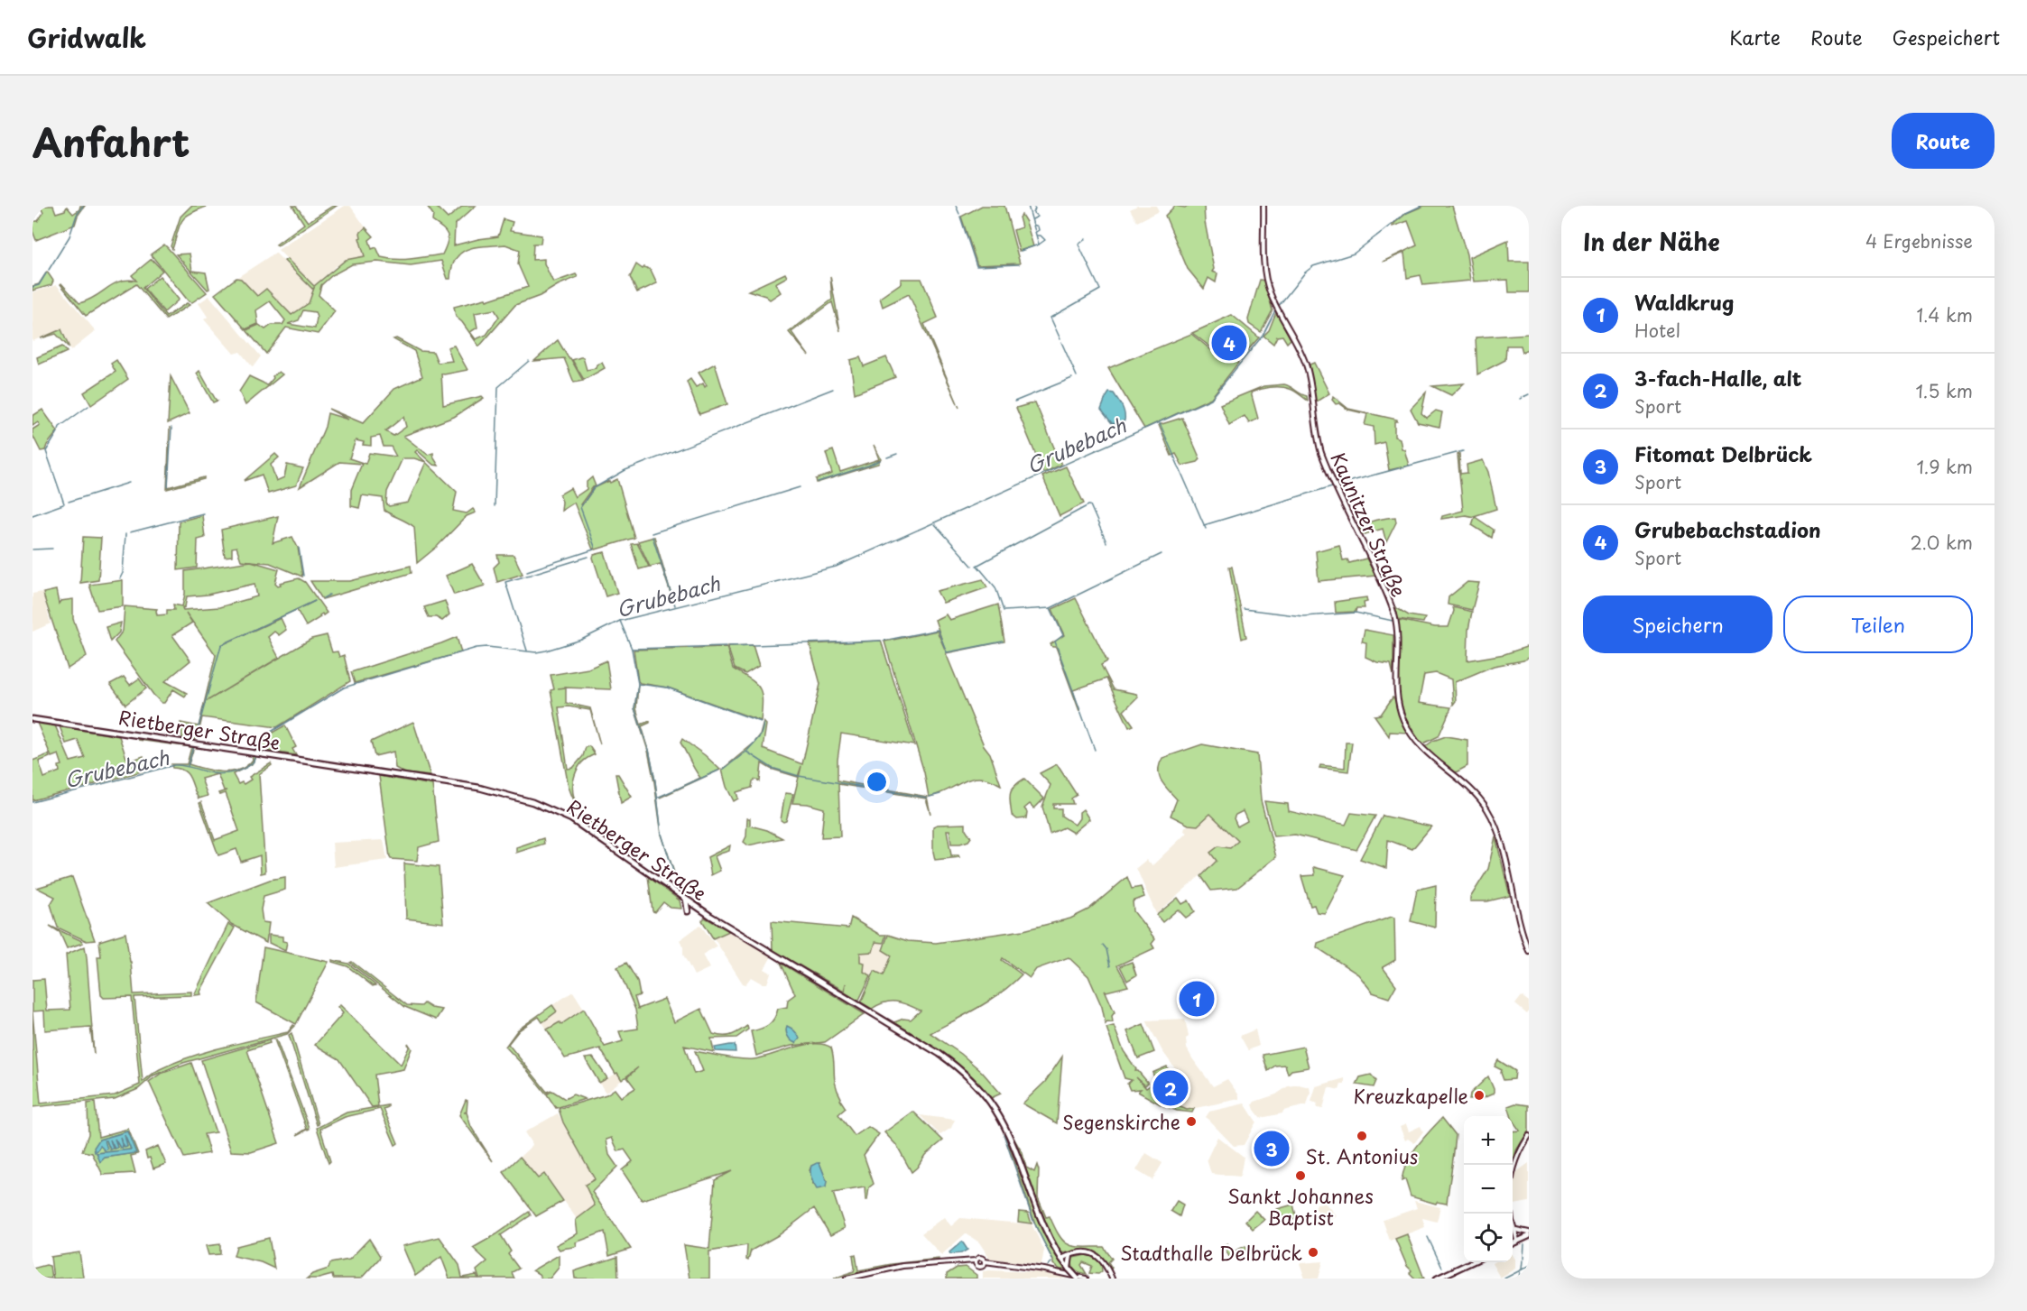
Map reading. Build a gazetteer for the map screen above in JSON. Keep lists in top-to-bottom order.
{
  "streets": {
    "main road": ["Kaunitzer Straße", "Rietberger Straße"]
  },
  "water": ["Grubebach"],
  "places": [
    "Kreuzkapelle",
    "Segenskirche",
    "St. Antonius",
    "Sankt Johannes Baptist",
    "Stadthalle Delbrück"
  ],
  "page": {
    "header": "Gridwalk",
    "nav": ["Karte", "Route", "Gespeichert"],
    "title": "Anfahrt",
    "buttons": [
      "Route",
      ["Speichern", "Teilen"]
    ],
    "heading": ["In der Nähe", "4 Ergebnisse"],
    "list": [
      {
        "mark": "1",
        "name": "Waldkrug",
        "note": "Hotel",
        "value": "1.4 km"
      },
      {
        "mark": "2",
        "name": "3-fach-Halle, alt",
        "note": "Sport",
        "value": "1.5 km"
      },
      {
        "mark": "3",
        "name": "Fitomat Delbrück",
        "note": "Sport",
        "value": "1.9 km"
      },
      {
        "mark": "4",
        "name": "Grubebachstadion",
        "note": "Sport",
        "value": "2.0 km"
      }
    ],
    "pins": [
      "4",
      "1",
      "2",
      "3"
    ],
    "map_buttons": ["+", "−"]
  }
}
